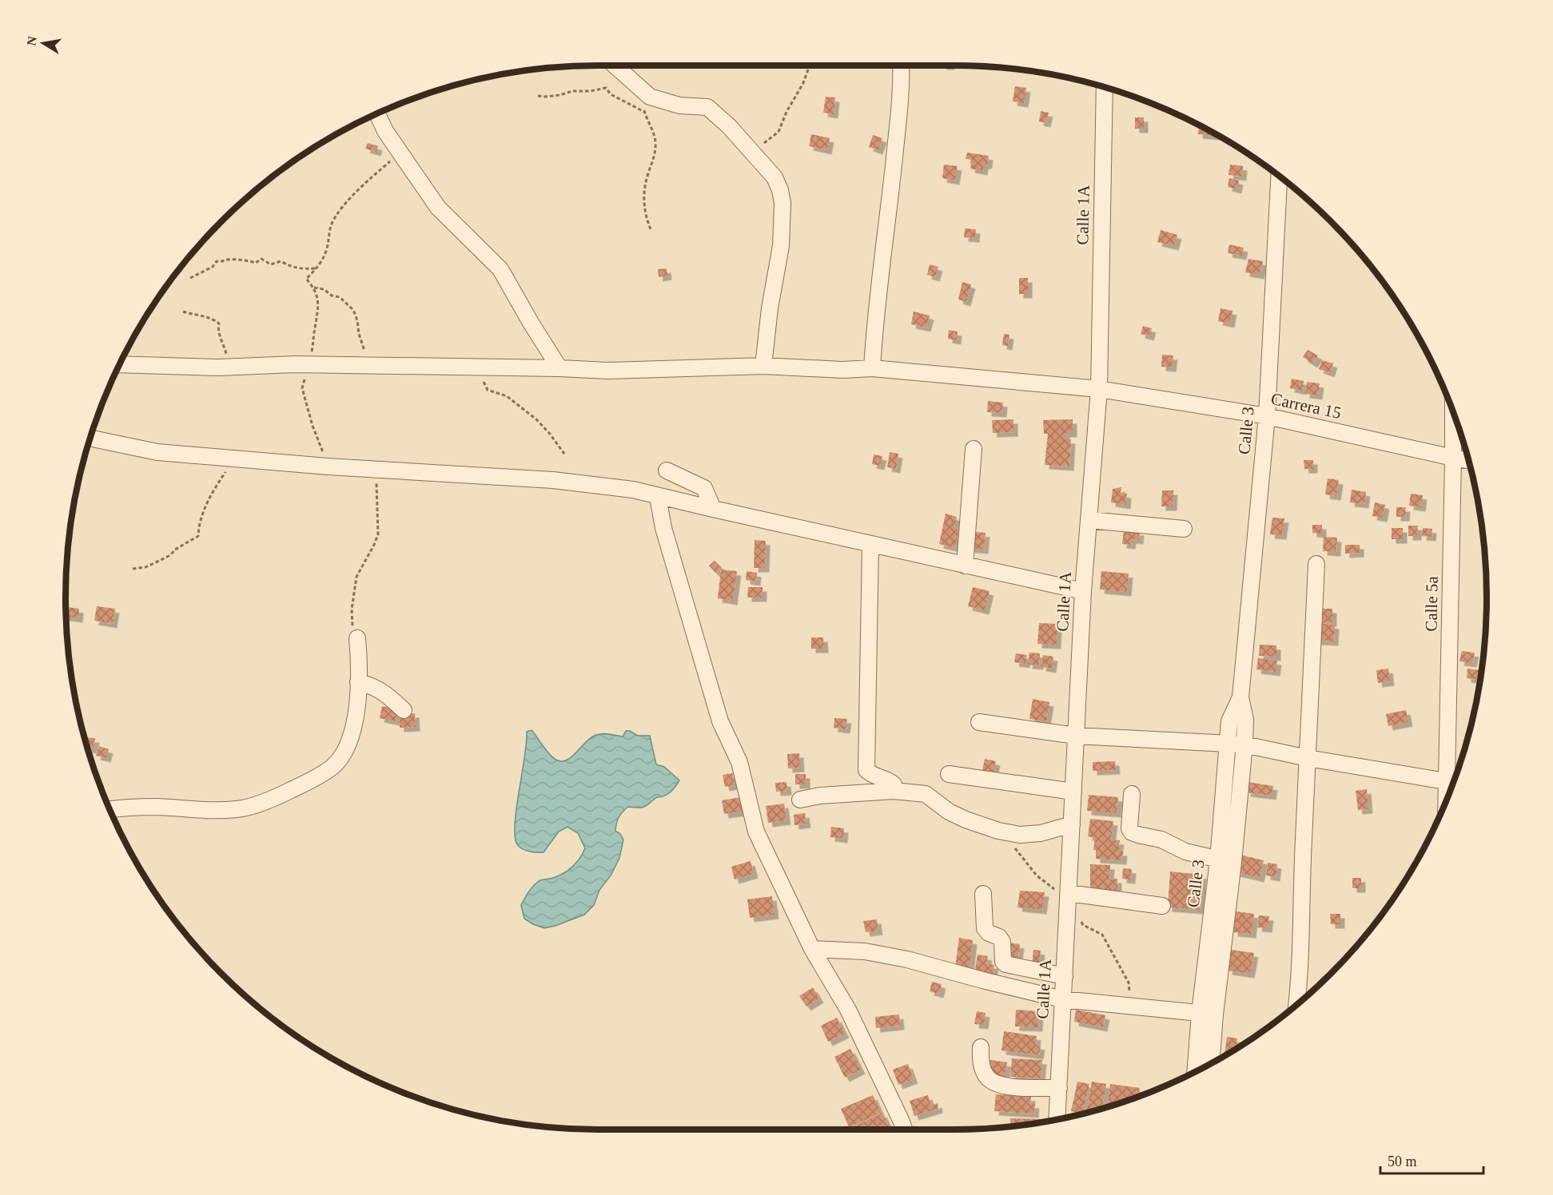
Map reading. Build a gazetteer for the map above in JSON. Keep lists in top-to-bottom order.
{
  "streets": {
    "street": [
      "Calle 1A",
      "Carrera 15",
      "Calle 3",
      "Calle 5a"
    ]
  },
  "crossings": [
    ["Calle 1A", "Carrera 15"],
    ["Carrera 15", "Calle 3"],
    ["Carrera 15", "Calle 5a"]
  ],
  "scale_bar": "50 m",
  "north": "left"
}
